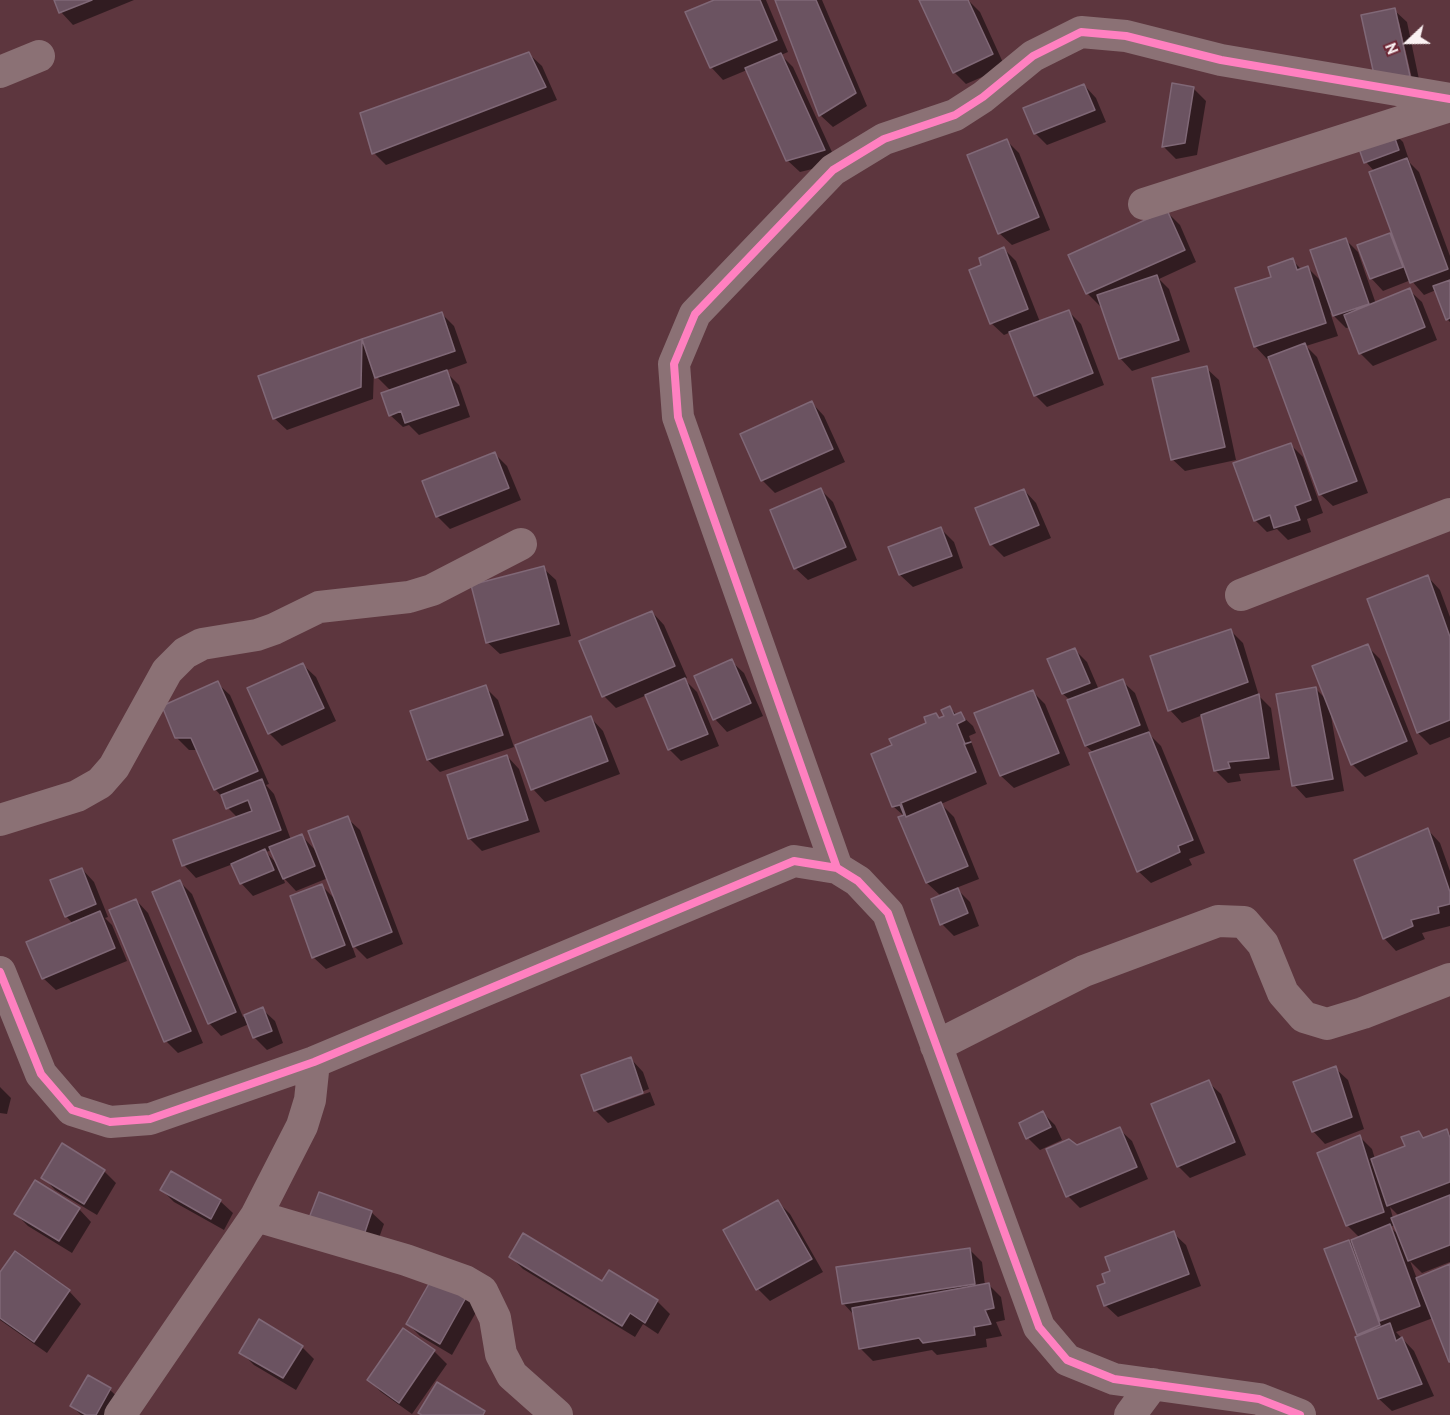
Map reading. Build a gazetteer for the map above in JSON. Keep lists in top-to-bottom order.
{
  "north": "left"
}
